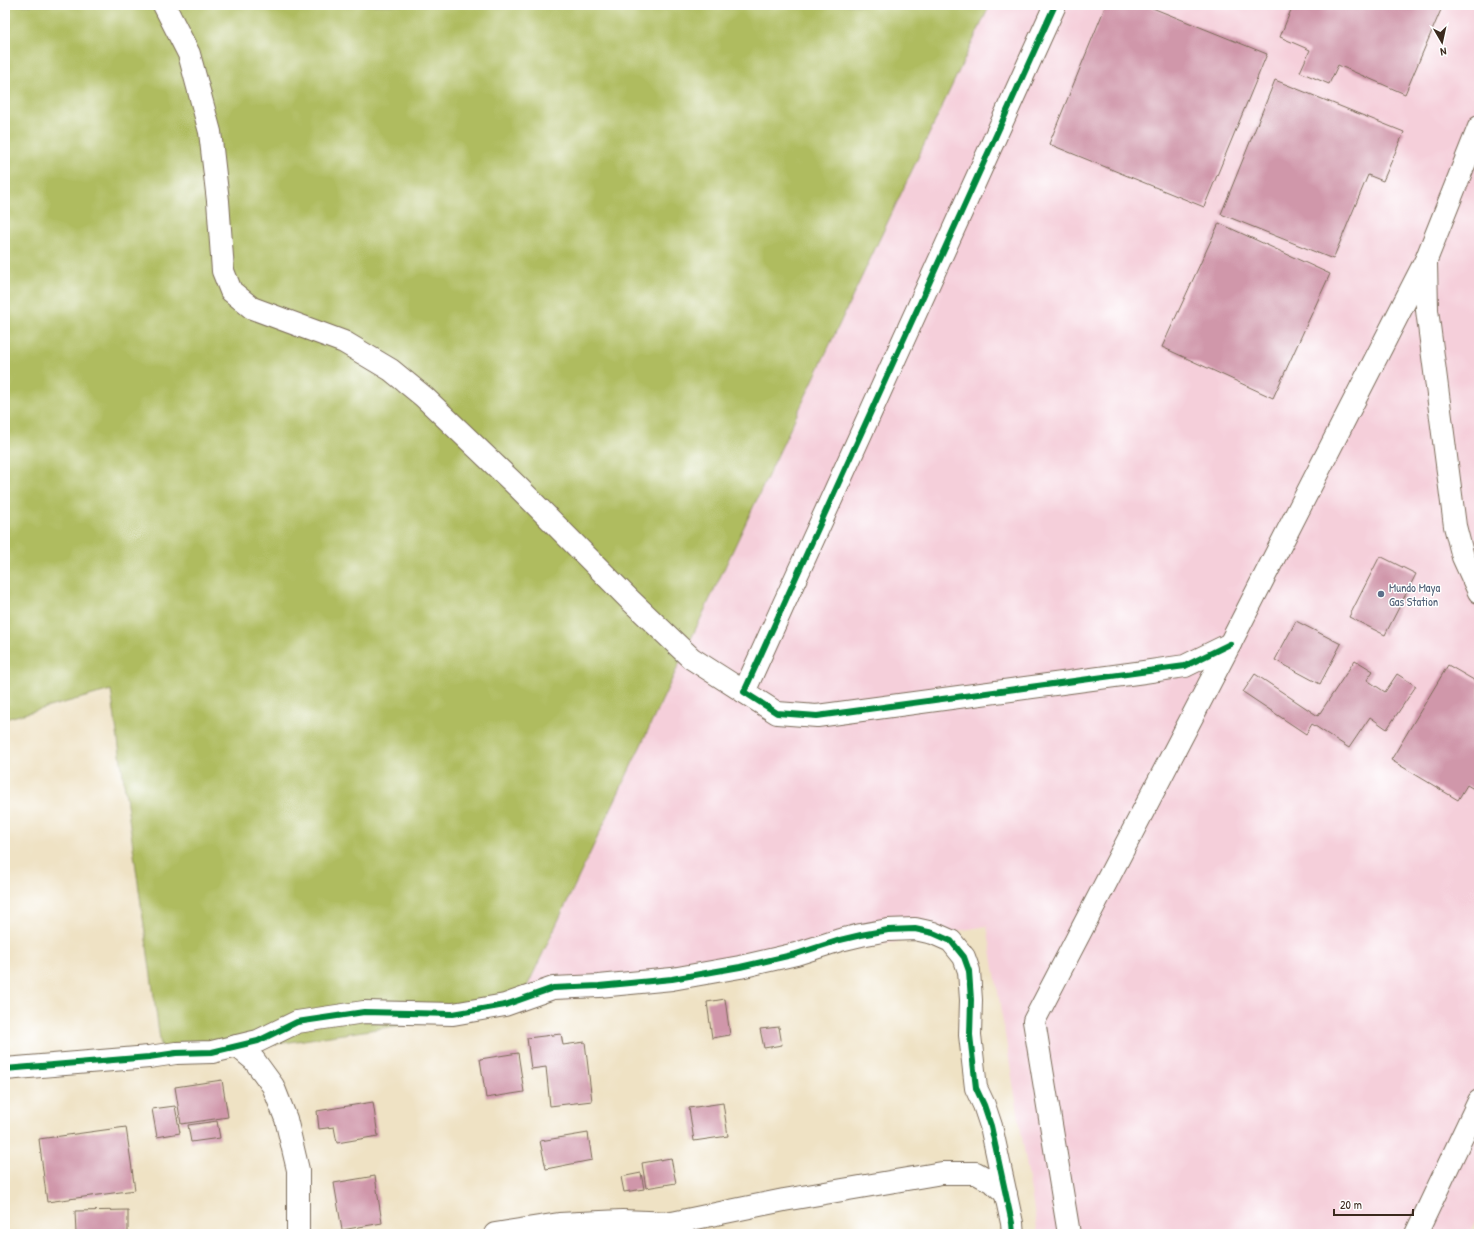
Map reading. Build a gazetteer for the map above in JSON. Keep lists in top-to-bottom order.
{
  "places": ["Mundo Maya Gas Station"],
  "scale_bar": "20 m",
  "north": "bottom"
}
